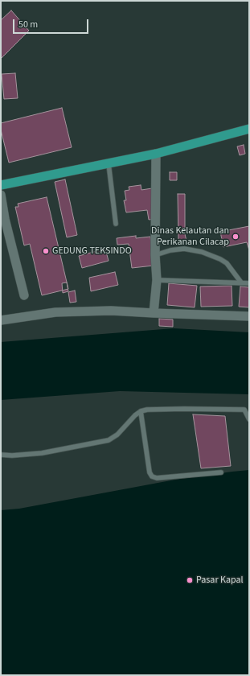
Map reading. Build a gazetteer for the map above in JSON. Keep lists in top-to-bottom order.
{
  "places": ["Dinas Kelautan dan Perikanan Cilacap", "GEDUNG TEKSINDO", "Pasar Kapal"],
  "scale_bar": "50 m"
}
